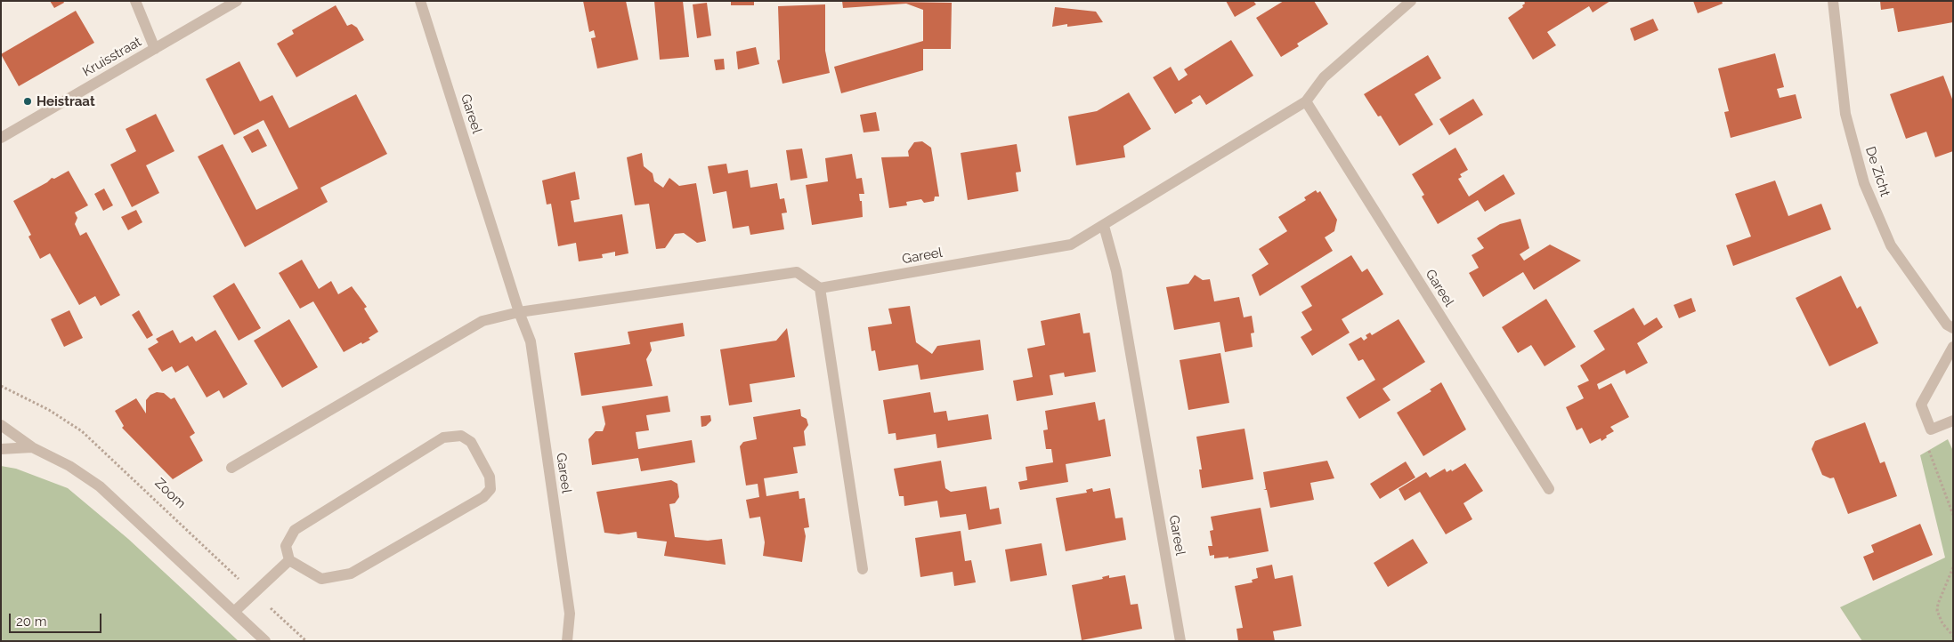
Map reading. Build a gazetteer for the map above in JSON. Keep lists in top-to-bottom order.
{
  "streets": {
    "street": ["Kruisstraat", "Gareel", "De Zicht"],
    "path": ["Zoom"]
  },
  "places": ["Heistraat"],
  "scale_bar": "20 m"
}
